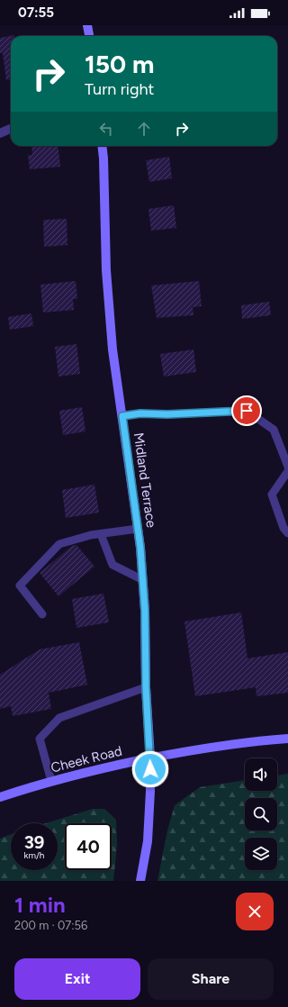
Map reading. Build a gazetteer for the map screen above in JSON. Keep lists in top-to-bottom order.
{
  "streets": {
    "street": ["Midland Terrace", "Cheek Road"]
  },
  "crossings": [
    ["Midland Terrace", "Cheek Road"]
  ],
  "page": {
    "status": "07:55",
    "turn": ["150 m", "Turn right"],
    "speed": "39 km/h",
    "limit": "40",
    "heading": ["1 min", "200 m · 07:56"],
    "buttons": ["Exit", "Share"]
  }
}
